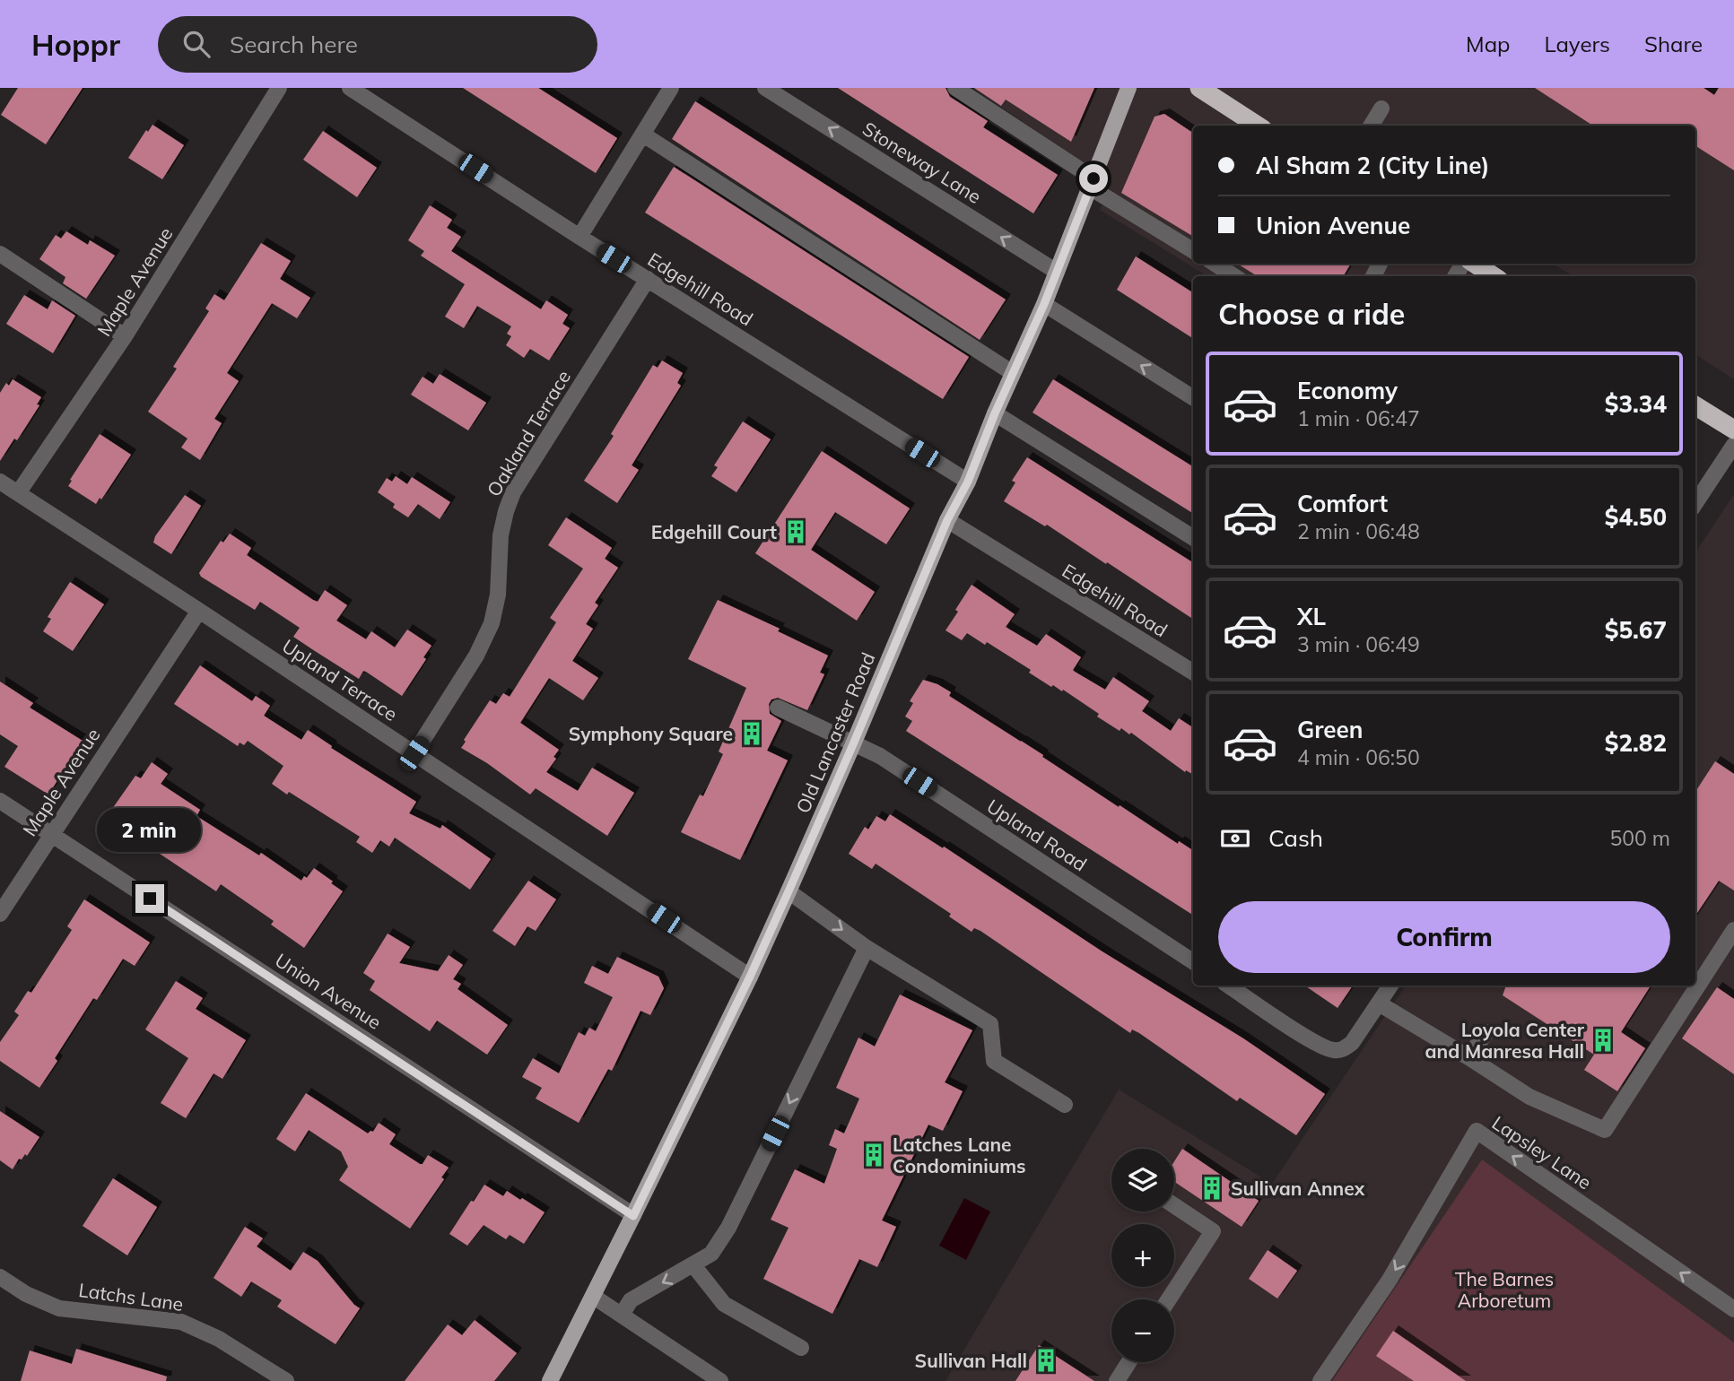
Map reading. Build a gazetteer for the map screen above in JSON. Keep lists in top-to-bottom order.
{
  "streets": {
    "main road": ["Old Lancaster Road"],
    "street": [
      "Stoneway Lane",
      "Maple Avenue",
      "Edgehill Road",
      "Oakland Terrace",
      "Upland Terrace",
      "Upland Road",
      "Union Avenue",
      "Lapsley Lane",
      "Latchs Lane"
    ]
  },
  "crossings": [
    ["Stoneway Lane", "Old Lancaster Road"],
    ["Maple Avenue", "Upland Terrace"],
    ["Maple Avenue", "Union Avenue"],
    ["Edgehill Road", "Oakland Terrace"],
    ["Edgehill Road", "Old Lancaster Road"],
    ["Oakland Terrace", "Upland Terrace"],
    ["Upland Terrace", "Old Lancaster Road"],
    ["Old Lancaster Road", "Upland Road"],
    ["Old Lancaster Road", "Union Avenue"]
  ],
  "parks": ["The Barnes Arboretum"],
  "places": {
    "building": [
      "Edgehill Court",
      "Symphony Square",
      "Loyola Center and Manresa Hall",
      "Latches Lane Condominiums",
      "Sullivan Annex",
      "Sullivan Hall"
    ]
  },
  "page": {
    "header": "Hoppr",
    "search": "Search here",
    "nav": ["Map", "Layers", "Share"],
    "banner": ["Al Sham 2 (City Line)", "Union Avenue"],
    "heading": "Choose a ride",
    "list": [
      {
        "name": "Economy",
        "note": "1 min · 06:47",
        "value": "$3.34"
      },
      {
        "name": "Comfort",
        "note": "2 min · 06:48",
        "value": "$4.50"
      },
      {
        "name": "XL",
        "note": "3 min · 06:49",
        "value": "$5.67"
      },
      {
        "name": "Green",
        "note": "4 min · 06:50",
        "value": "$2.82"
      }
    ],
    "pay": ["Cash", "500 m"],
    "bubble": "2 min",
    "buttons": "Confirm",
    "map_buttons": ["+", "−"]
  }
}
